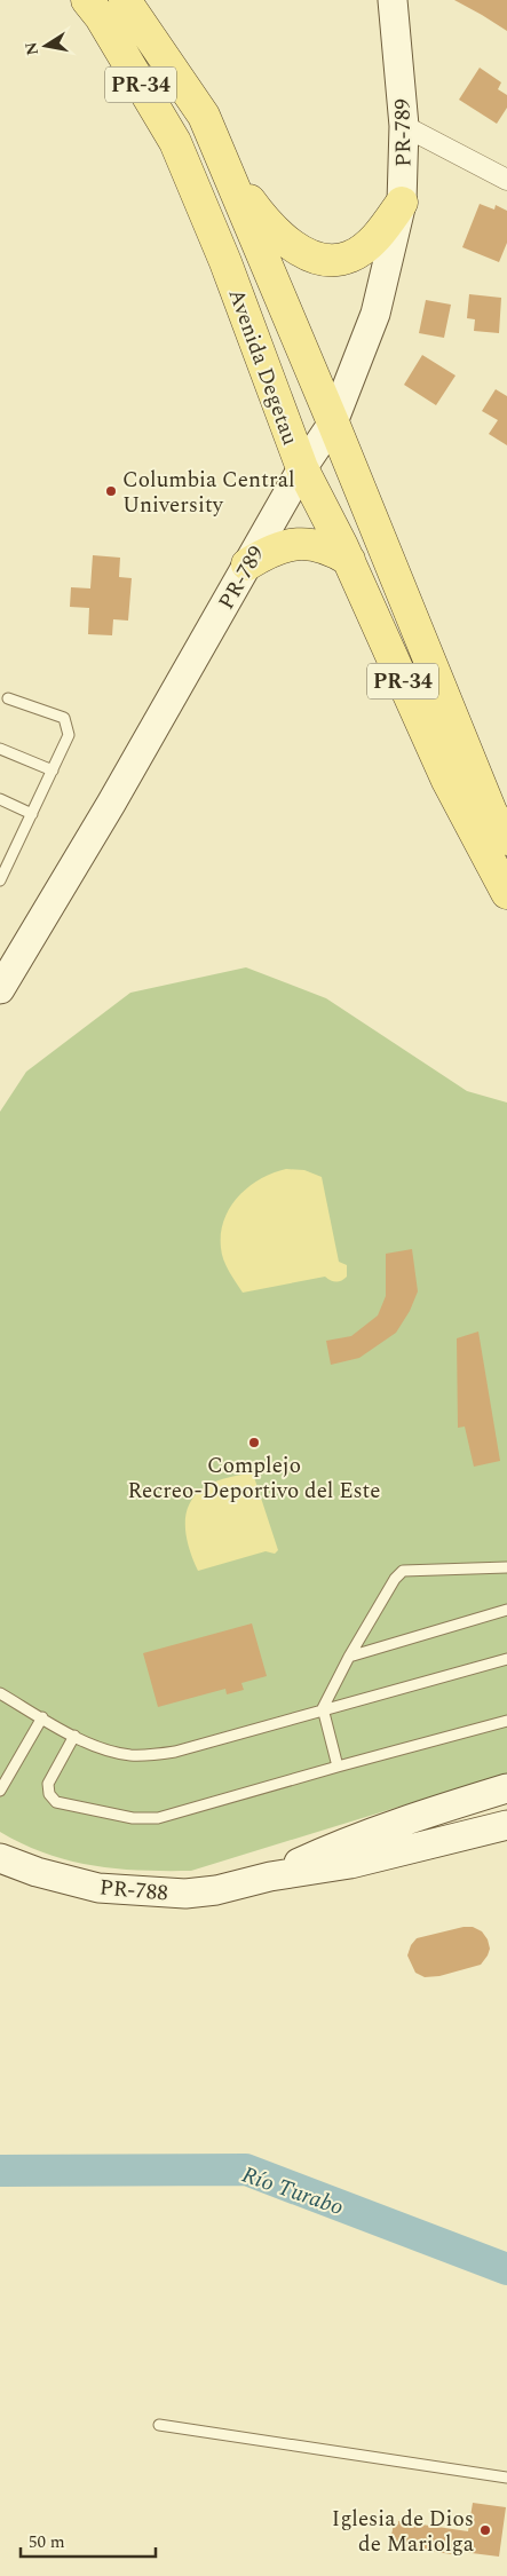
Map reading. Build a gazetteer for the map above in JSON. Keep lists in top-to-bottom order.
{
  "streets": {
    "main road": ["PR-34", "Avenida Degetau"],
    "street": ["PR-789", "PR-788"]
  },
  "crossings": [
    ["PR-789", "Avenida Degetau"]
  ],
  "water": ["Río Turabo"],
  "places": ["Columbia Central University", "Complejo Recreo-Deportivo del Este", "Iglesia de Dios de Mariolga"],
  "scale_bar": "50 m",
  "north": "left"
}
